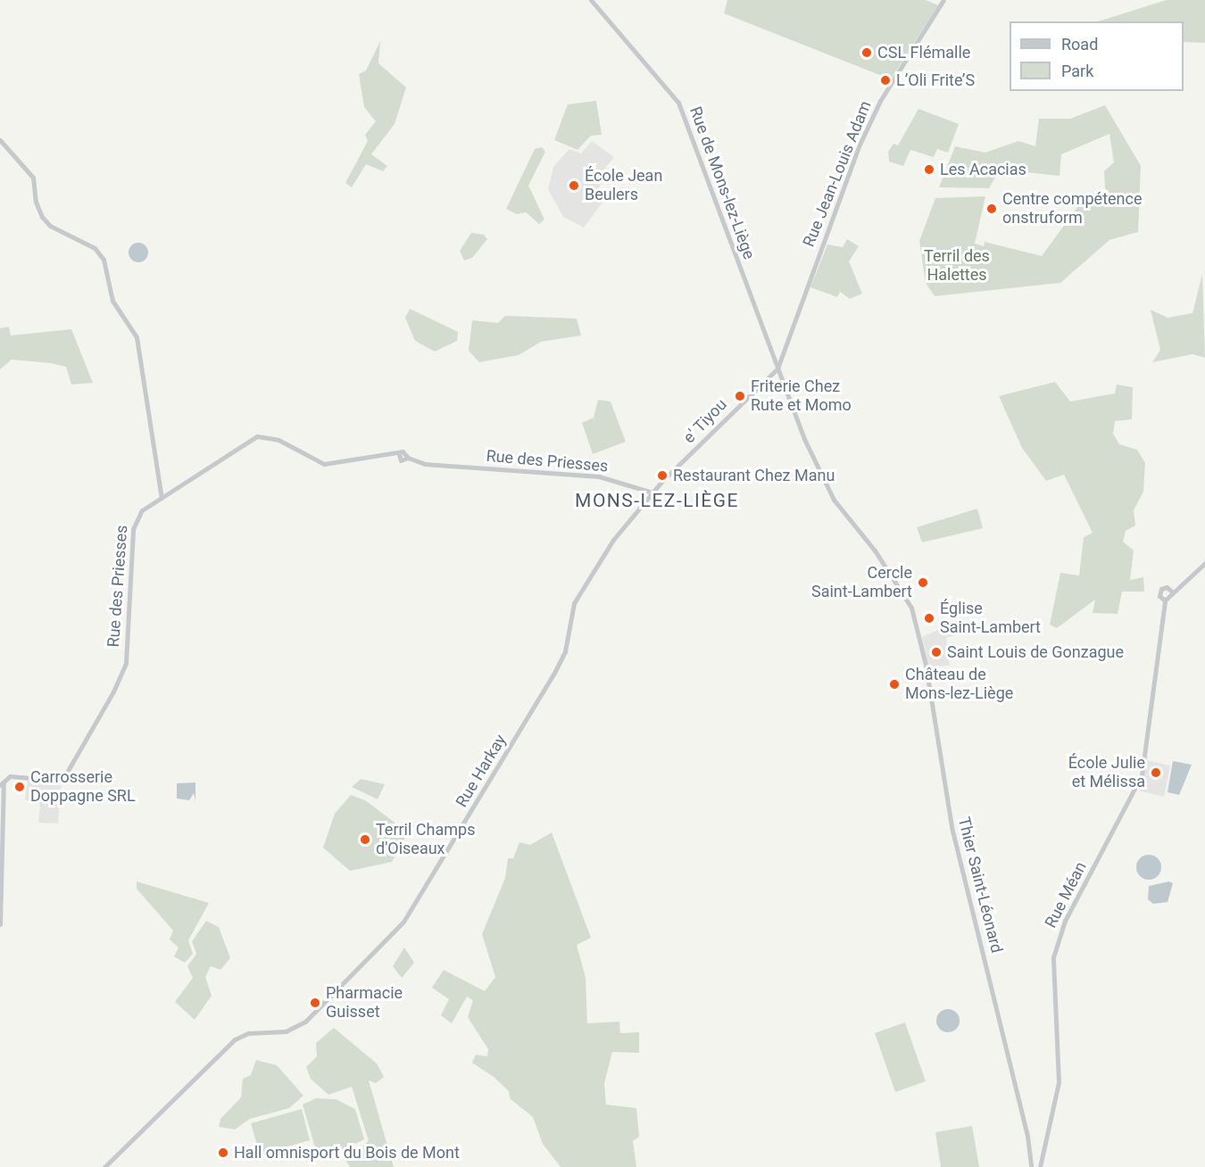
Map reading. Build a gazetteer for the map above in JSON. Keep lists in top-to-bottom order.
{
  "streets": {
    "street": [
      "Rue Jean-Louis Adam",
      "Rue de Mons-lez-Liège",
      "e' Tiyou",
      "Rue des Priesses",
      "Rue Harkay",
      "Thier Saint-Léonard",
      "Rue Méan"
    ]
  },
  "crossings": [
    ["Rue Jean-Louis Adam", "Rue de Mons-lez-Liège"],
    ["Rue Jean-Louis Adam", "e' Tiyou"],
    ["Rue de Mons-lez-Liège", "e' Tiyou"],
    ["Rue de Mons-lez-Liège", "Thier Saint-Léonard"],
    ["e' Tiyou", "Rue des Priesses"],
    ["e' Tiyou", "Rue Harkay"],
    ["Rue des Priesses", "Rue Harkay"]
  ],
  "districts": ["MONS-LEZ-LIÈGE"],
  "parks": ["Terril des Halettes"],
  "places": [
    "CSL Flémalle",
    "L’Oli Frite’S",
    "Les Acacias",
    "École Jean Beulers",
    "Centre compétence onstruform",
    "Friterie Chez Rute et Momo",
    "Restaurant Chez Manu",
    "Cercle Saint-Lambert",
    "Église Saint-Lambert",
    "Saint Louis de Gonzague",
    "Château de Mons-lez-Liège",
    "École Julie et Mélissa",
    "Carrosserie Doppagne SRL",
    "Terril Champs d'Oiseaux",
    "Pharmacie Guisset",
    "Hall omnisport du Bois de Mont"
  ],
  "legend": ["Road", "Park"]
}
